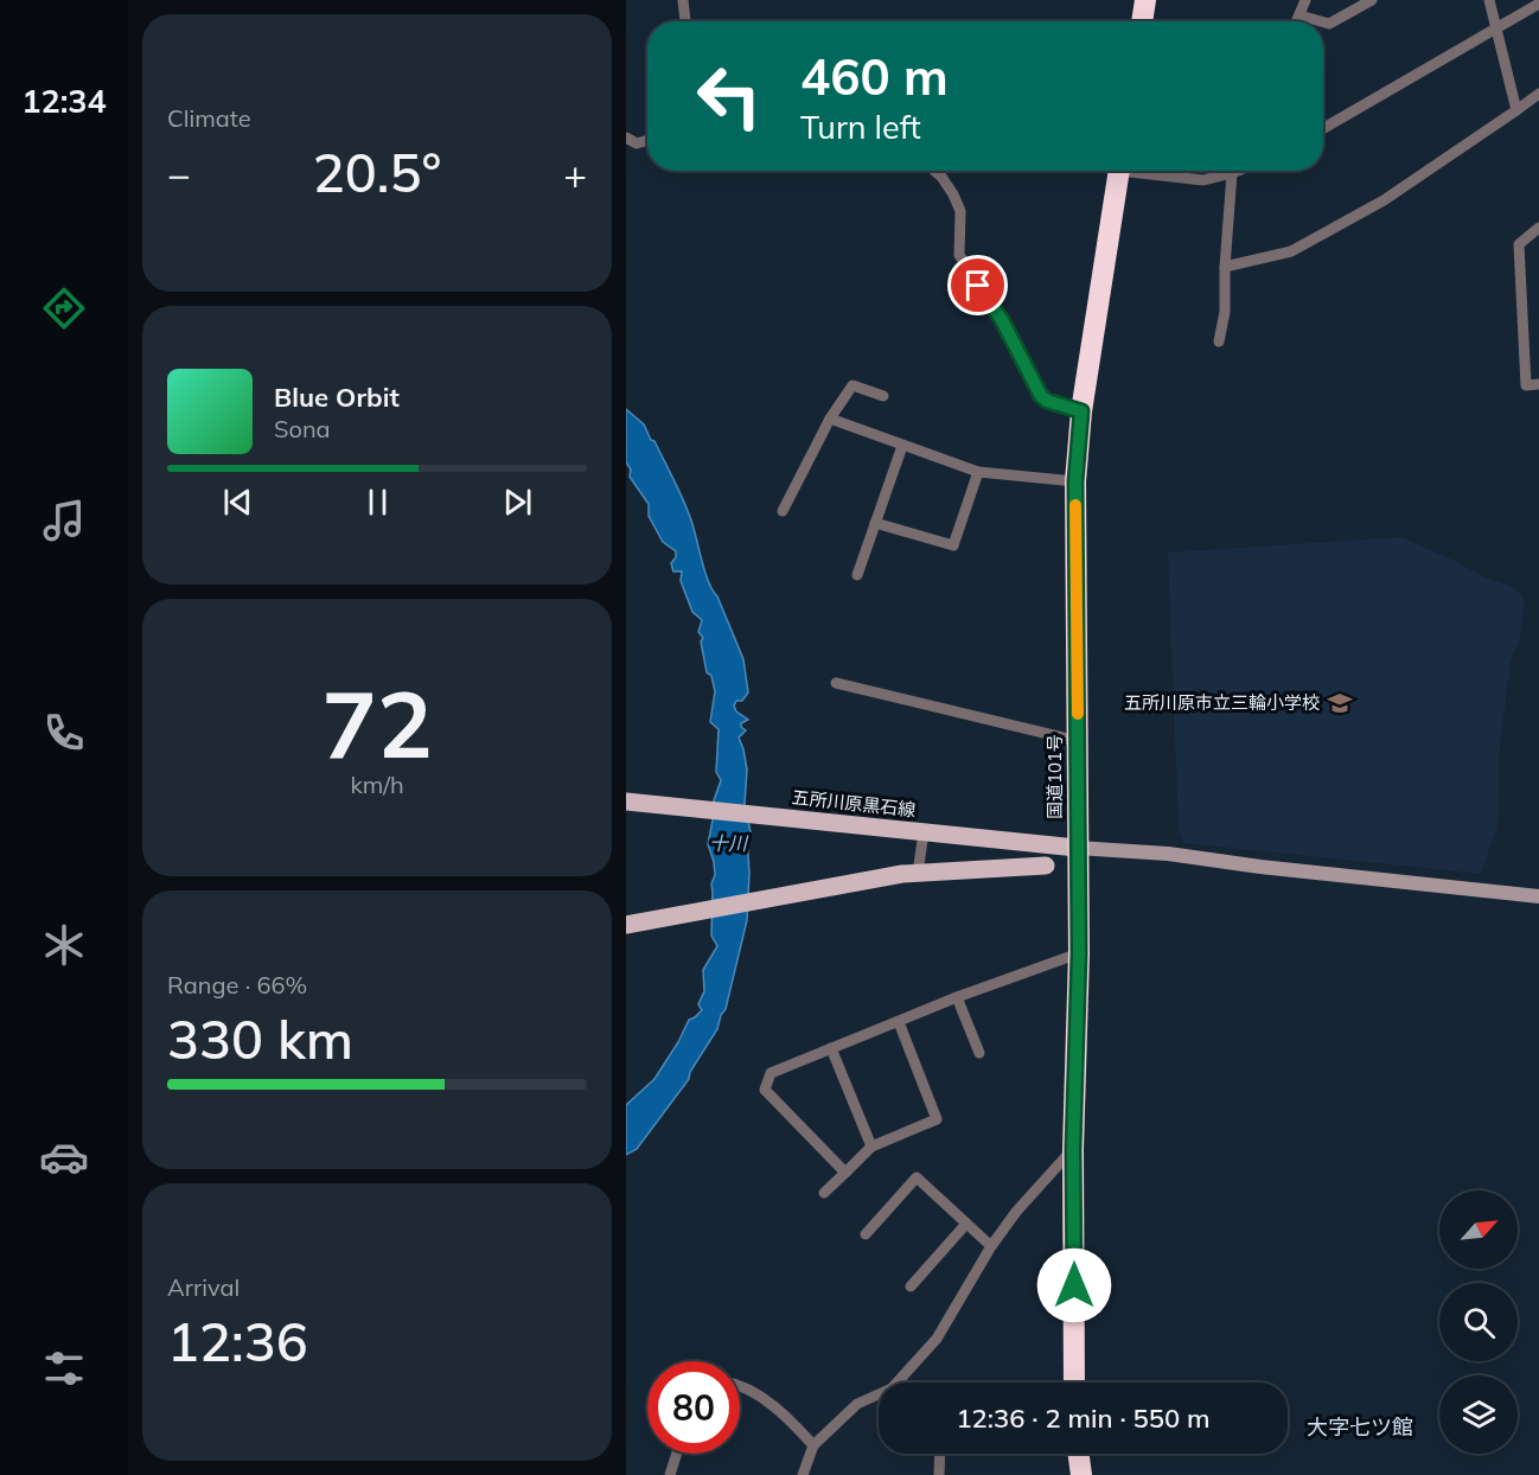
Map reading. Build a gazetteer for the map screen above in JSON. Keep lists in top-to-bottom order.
{
  "streets": {
    "highway": ["国道101号"],
    "main road": ["五所川原黒石線"]
  },
  "crossings": [
    ["国道101号", "五所川原黒石線"]
  ],
  "districts": ["大字七ツ館"],
  "water": ["十川"],
  "places": {
    "school or university": ["五所川原市立三輪小学校"]
  },
  "north": "top right",
  "page": {
    "tabs": "12:34",
    "tile": [
      "Climate",
      ["72", "km/h"],
      ["Range · 66%", "330 km"],
      ["Arrival", "12:36"]
    ],
    "turn": ["460 m", "Turn left"],
    "heat": ["−", "20.5°", "+"],
    "song": ["Blue Orbit", "Sona"],
    "limit": "80",
    "trip": "12:36 · 2 min · 550 m"
  }
}
